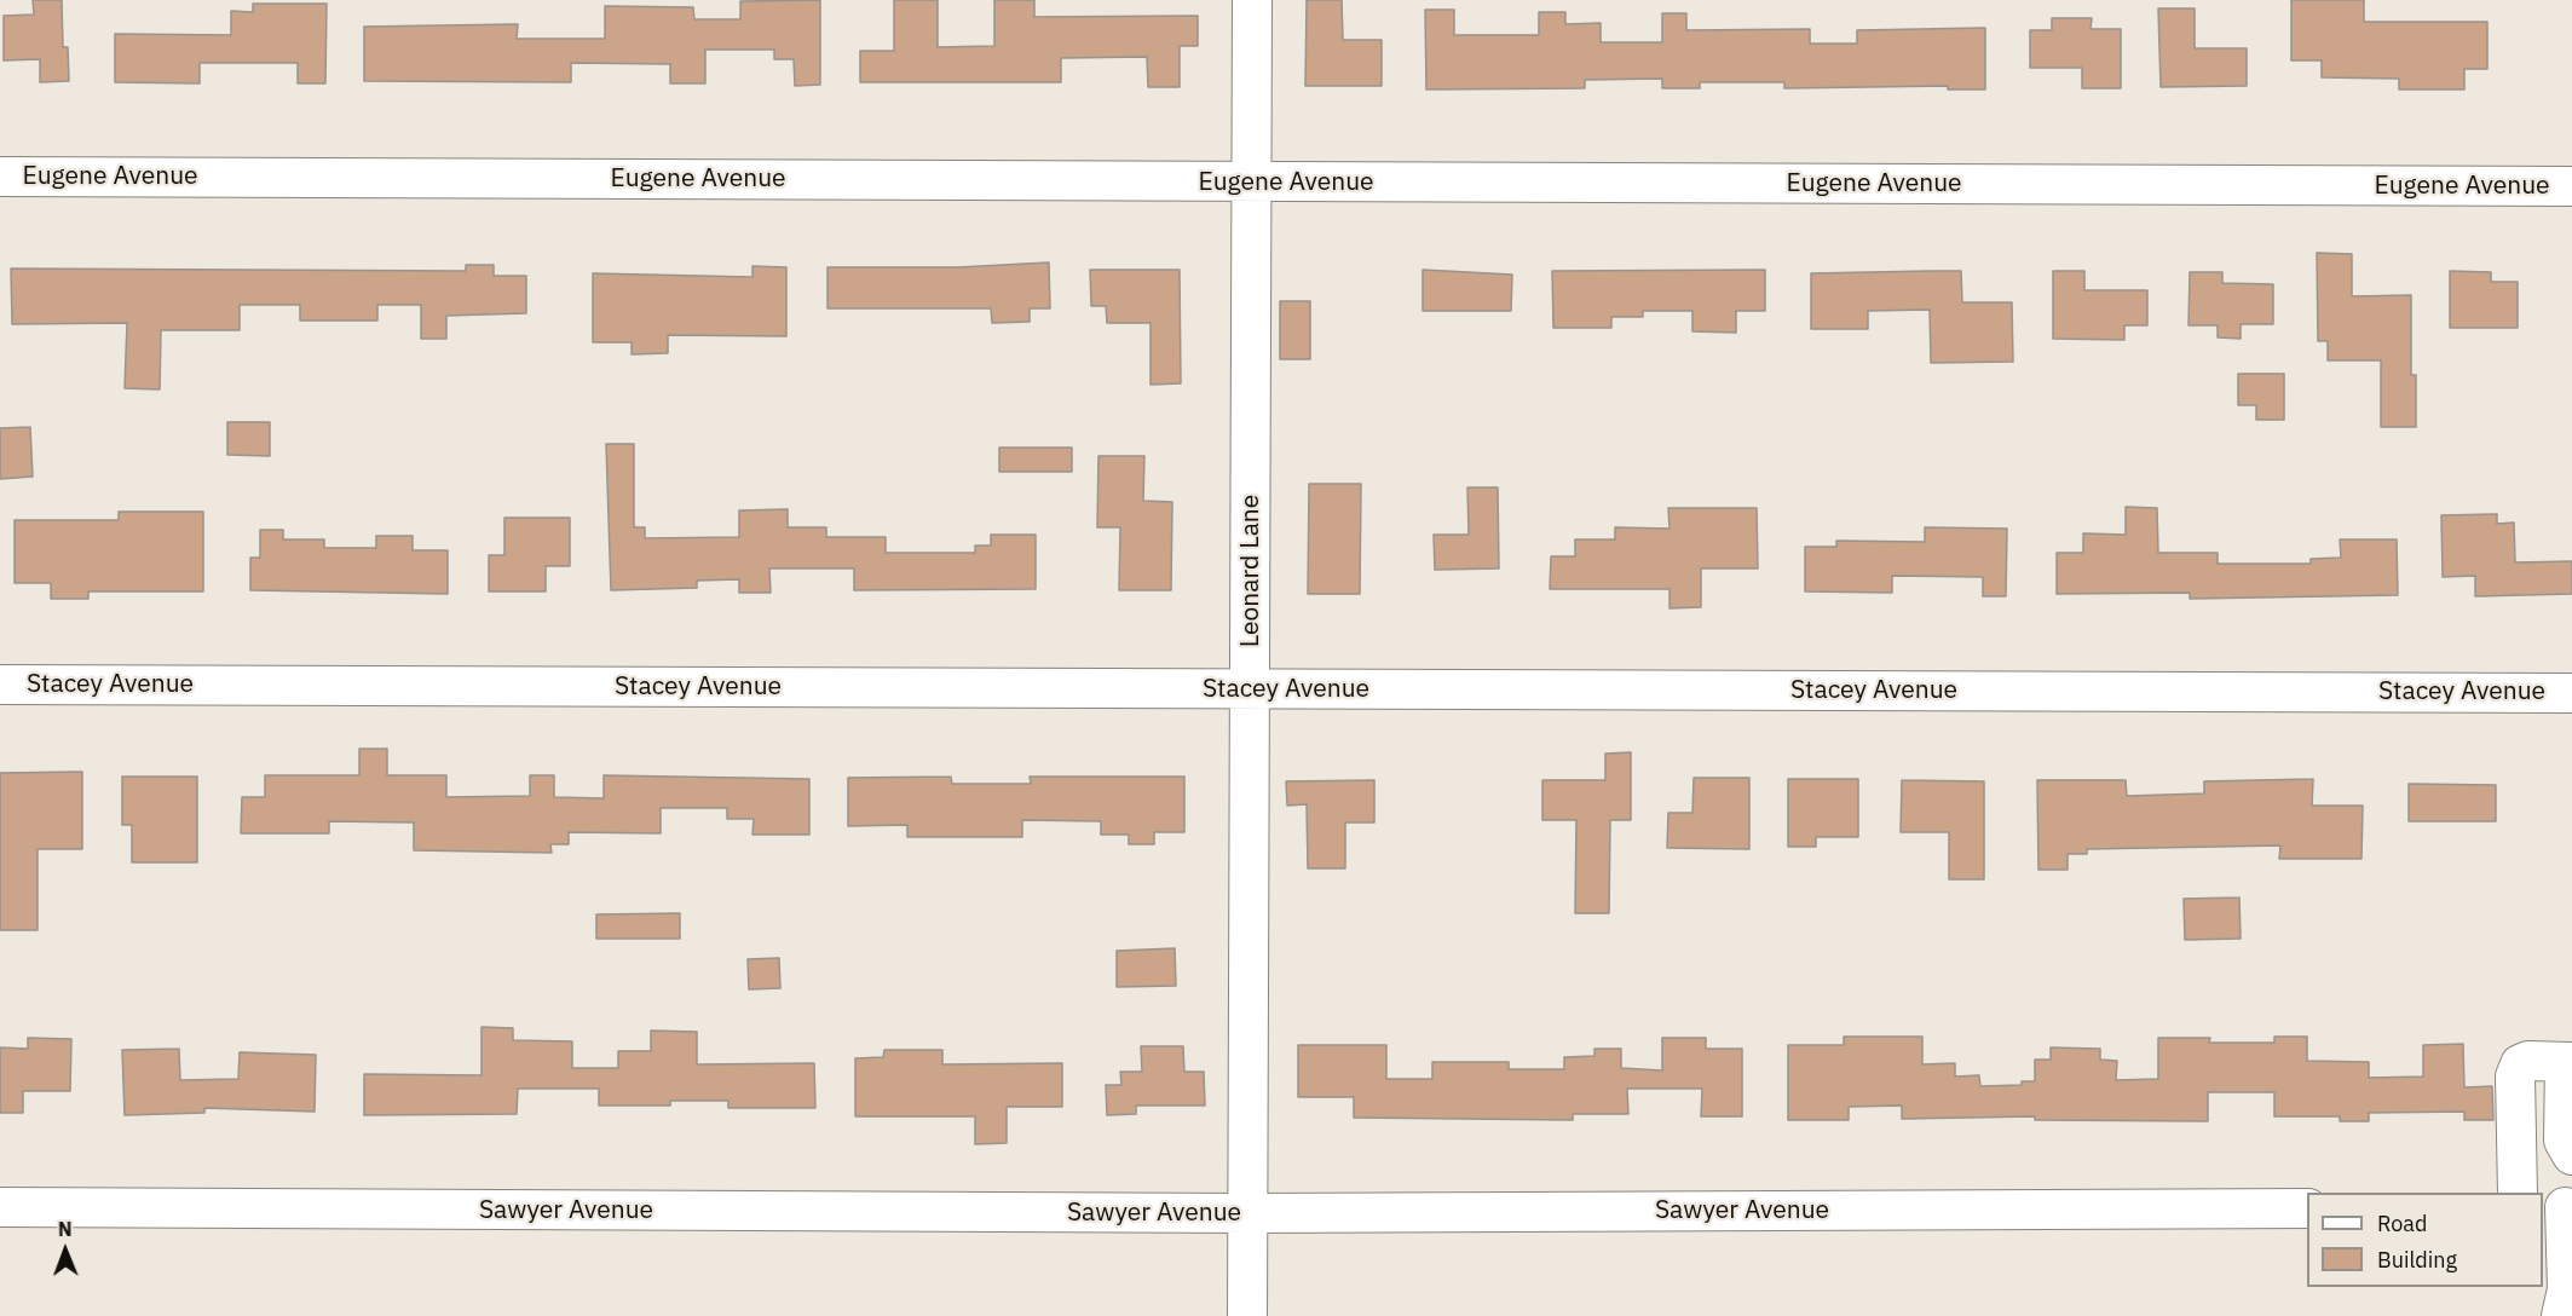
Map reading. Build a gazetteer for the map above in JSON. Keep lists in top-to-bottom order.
{
  "streets": {
    "street": [
      "Eugene Avenue",
      "Leonard Lane",
      "Stacey Avenue",
      "Sawyer Avenue"
    ]
  },
  "crossings": [
    ["Eugene Avenue", "Leonard Lane"],
    ["Leonard Lane", "Stacey Avenue"],
    ["Leonard Lane", "Sawyer Avenue"]
  ],
  "legend": ["Road", "Building"],
  "north": "top"
}
